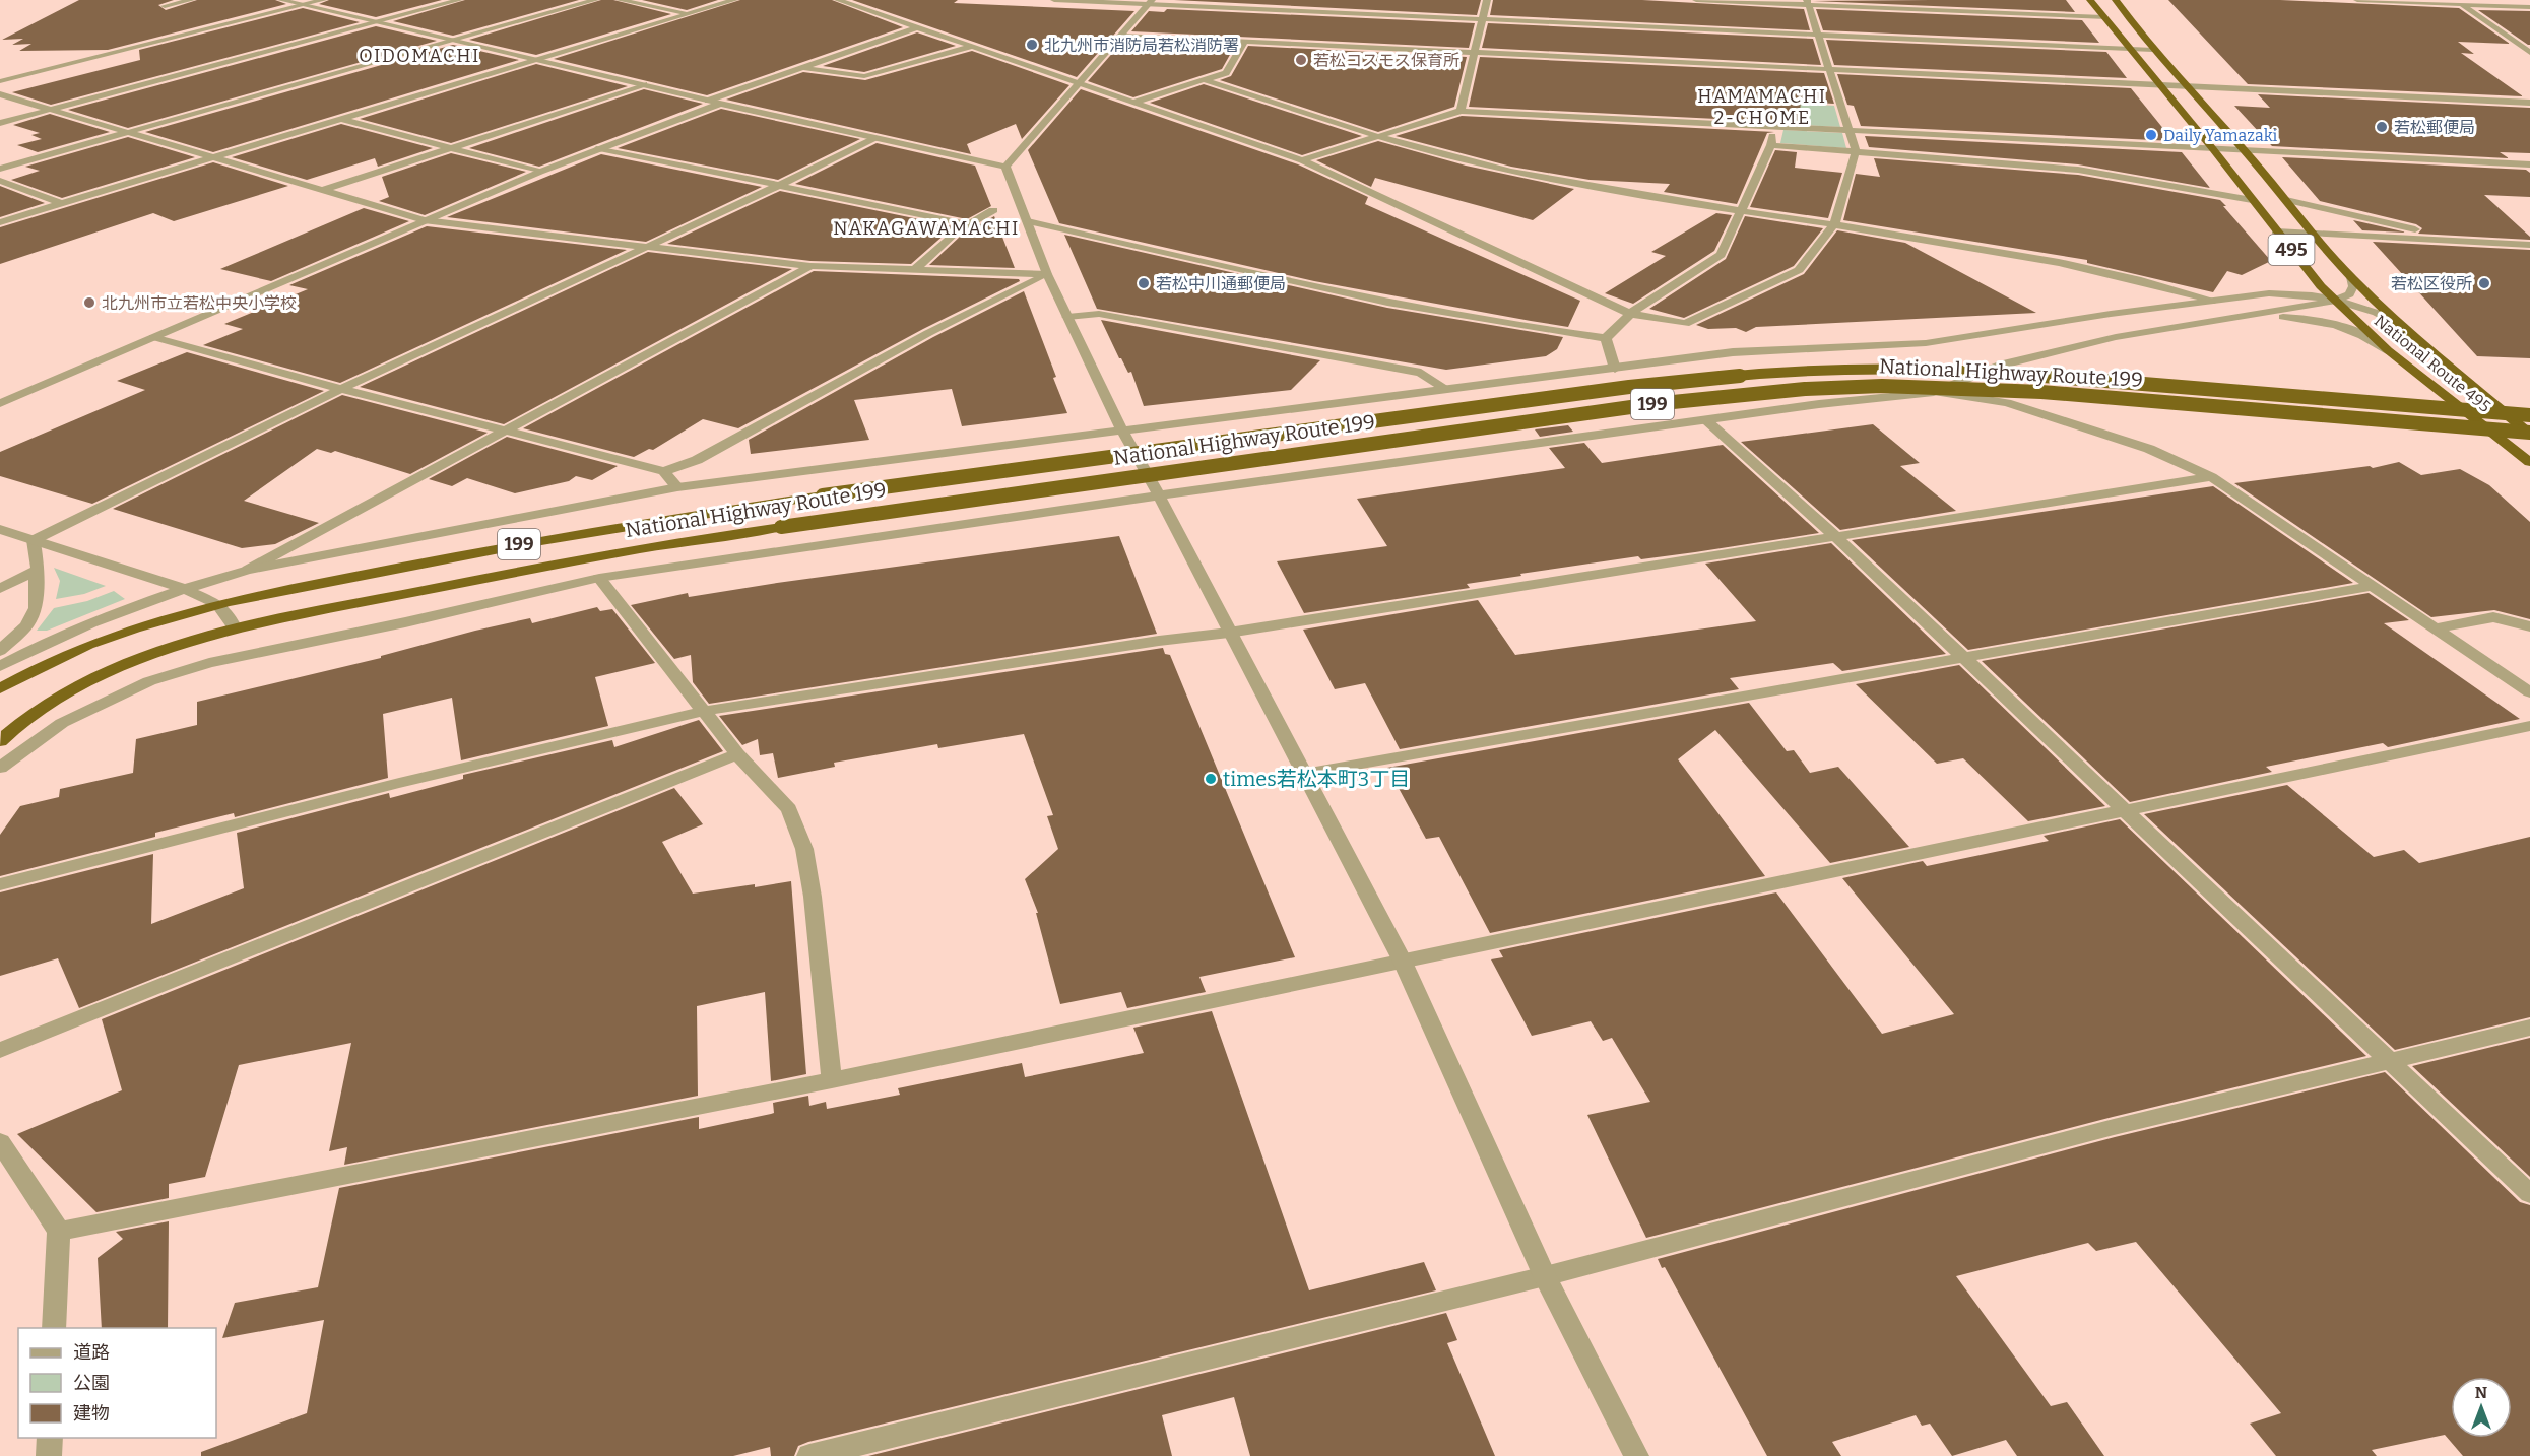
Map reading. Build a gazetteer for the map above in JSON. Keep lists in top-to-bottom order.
{
  "streets": {
    "highway": [
      "495",
      "National Route 495",
      "National Highway Route 199",
      "199"
    ]
  },
  "crossings": [
    ["National Route 495", "National Highway Route 199"]
  ],
  "districts": ["OIDOMACHI", "HAMAMACHI 2-CHOME", "NAKAGAWAMACHI"],
  "places": [
    "北九州市消防局若松消防署",
    "若松コスモス保育所",
    "若松郵便局",
    "Daily Yamazaki",
    "若松中川通郵便局",
    "若松区役所",
    "北九州市立若松中央小学校",
    "times若松本町3丁目"
  ],
  "legend": ["道路", "公園", "建物"],
  "north": "top"
}
